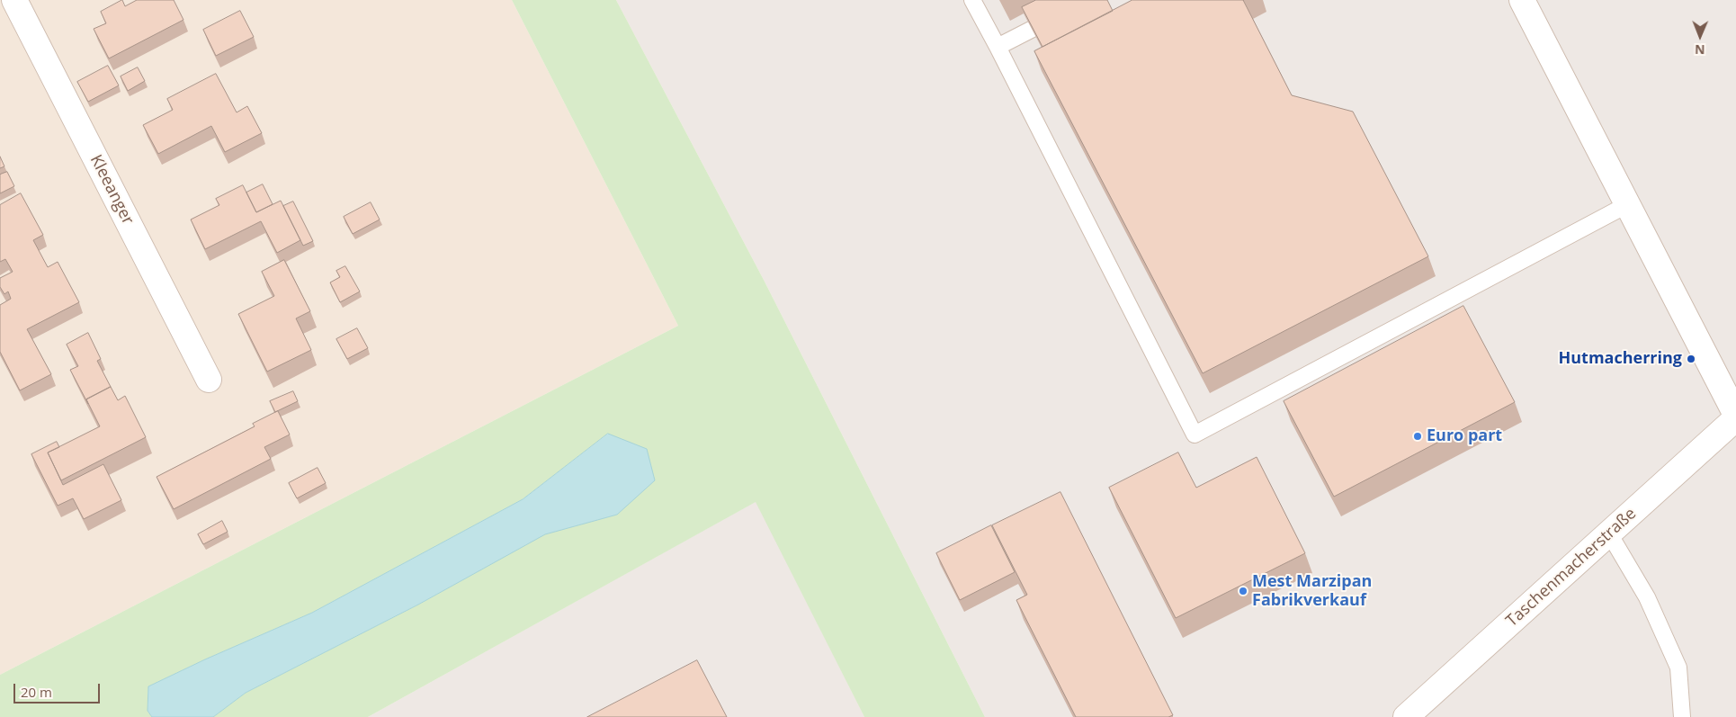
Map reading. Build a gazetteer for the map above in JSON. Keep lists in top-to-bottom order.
{
  "streets": {
    "street": ["Kleeanger", "Taschenmacherstraße"]
  },
  "places": ["Hutmacherring", "Euro part", "Mest Marzipan Fabrikverkauf"],
  "scale_bar": "20 m",
  "north": "bottom"
}
